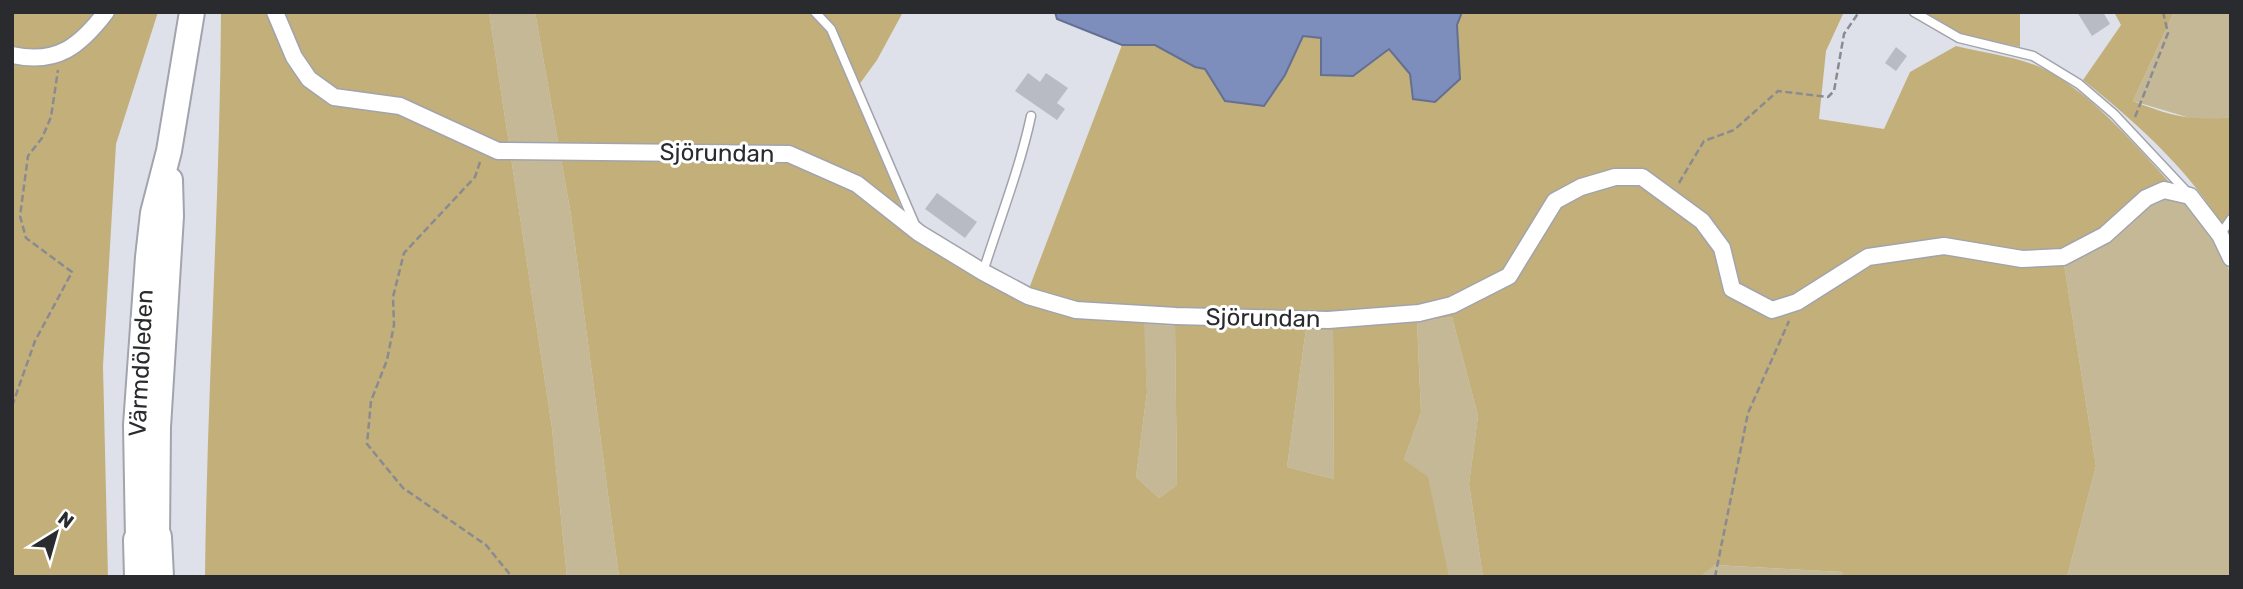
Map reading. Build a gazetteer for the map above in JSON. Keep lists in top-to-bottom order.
{
  "streets": {
    "highway": ["Värmdöleden"],
    "street": ["Sjörundan"]
  },
  "north": "top right"
}
